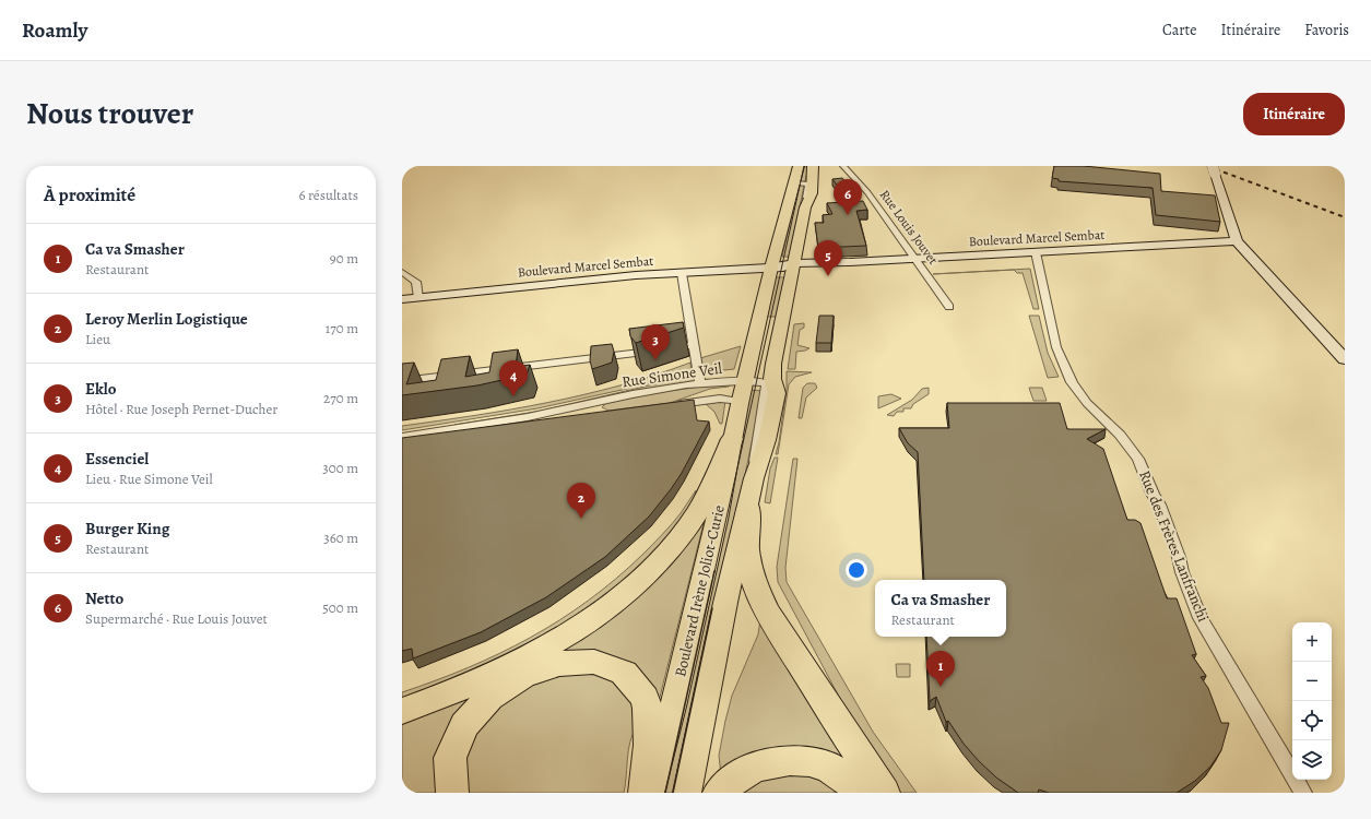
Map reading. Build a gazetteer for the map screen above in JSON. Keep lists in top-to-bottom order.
{
  "streets": {
    "main road": ["Boulevard Irène Joliot-Curie"],
    "street": [
      "Rue Louis Jouvet",
      "Boulevard Marcel Sembat",
      "Rue Simone Veil",
      "Rue des Frères Lanfranchi"
    ]
  },
  "crossings": [
    ["Rue Louis Jouvet", "Boulevard Marcel Sembat"],
    ["Boulevard Marcel Sembat", "Rue des Frères Lanfranchi"],
    ["Boulevard Marcel Sembat", "Boulevard Irène Joliot-Curie"],
    ["Rue Simone Veil", "Boulevard Irène Joliot-Curie"]
  ],
  "page": {
    "header": "Roamly",
    "nav": ["Carte", "Itinéraire", "Favoris"],
    "title": "Nous trouver",
    "buttons": "Itinéraire",
    "heading": ["À proximité", "6 résultats"],
    "pins": [
      "6",
      "5",
      "3",
      "4",
      "2",
      "1"
    ],
    "list": [
      {
        "mark": "1",
        "name": "Ca va Smasher",
        "note": "Restaurant",
        "value": "90 m"
      },
      {
        "mark": "2",
        "name": "Leroy Merlin Logistique",
        "note": "Lieu",
        "value": "170 m"
      },
      {
        "mark": "3",
        "name": "Eklo",
        "note": "Hôtel · Rue Joseph Pernet-Ducher",
        "value": "270 m"
      },
      {
        "mark": "4",
        "name": "Essenciel",
        "note": "Lieu · Rue Simone Veil",
        "value": "300 m"
      },
      {
        "mark": "5",
        "name": "Burger King",
        "note": "Restaurant",
        "value": "360 m"
      },
      {
        "mark": "6",
        "name": "Netto",
        "note": "Supermarché · Rue Louis Jouvet",
        "value": "500 m"
      }
    ],
    "popup": ["Ca va Smasher", "Restaurant"],
    "map_buttons": ["+", "−"]
  }
}
